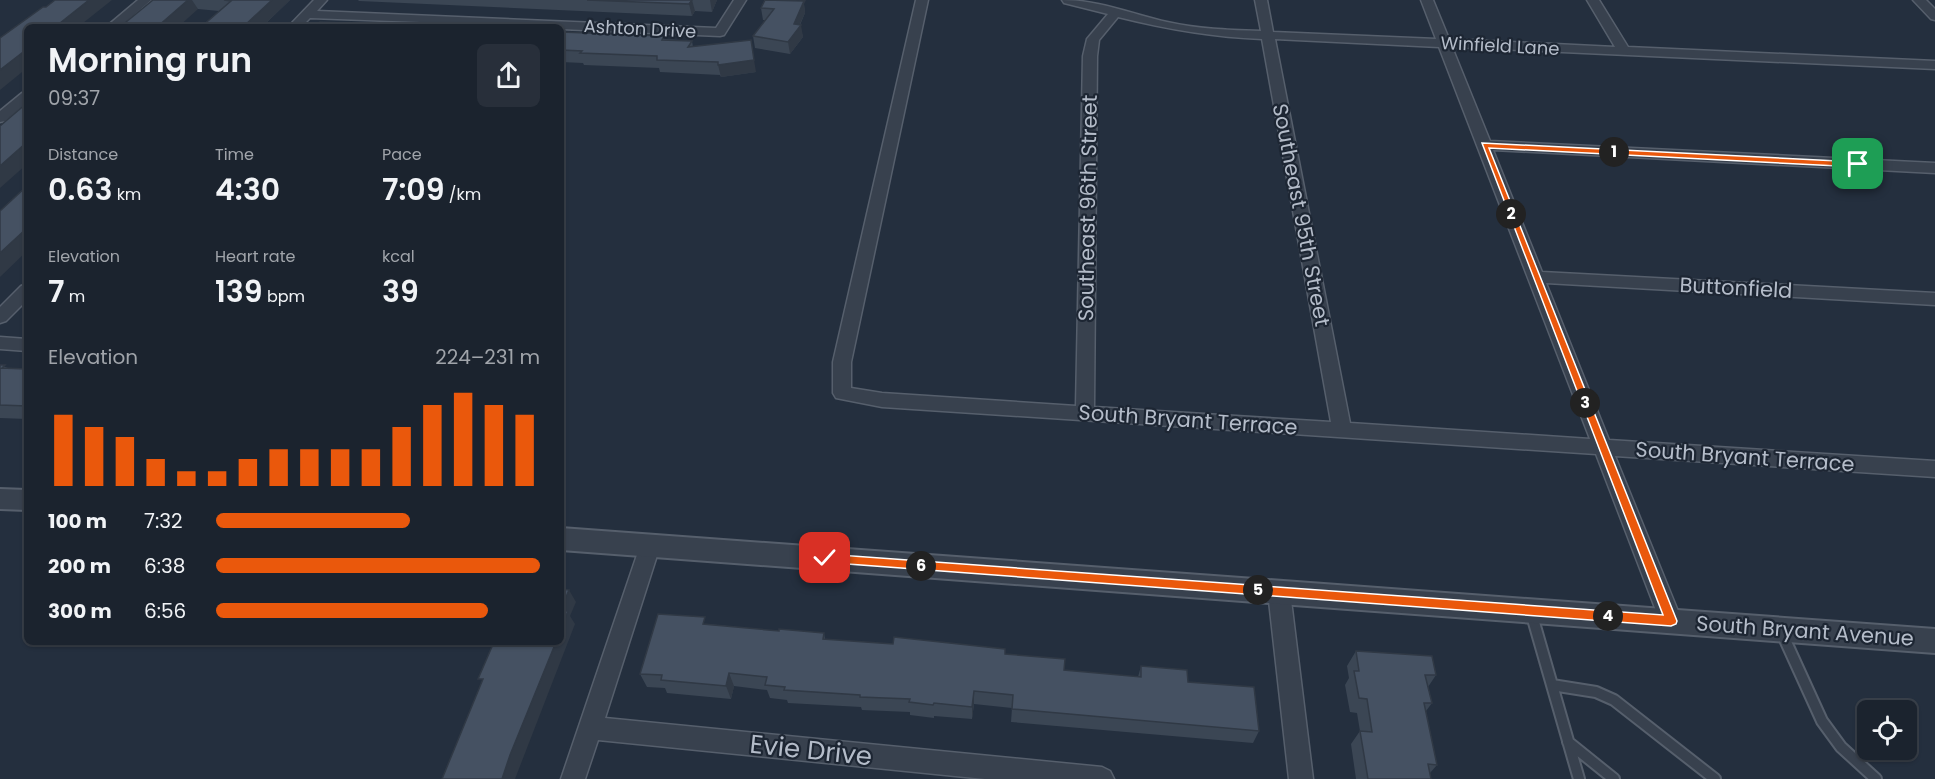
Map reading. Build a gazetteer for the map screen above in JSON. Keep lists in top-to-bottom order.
{
  "streets": {
    "street": [
      "Ashton Drive",
      "Winfield Lane",
      "Southeast 96th Street",
      "Southeast 95th Street",
      "Buttonfield",
      "South Bryant Terrace",
      "South Bryant Avenue",
      "Evie Drive"
    ]
  },
  "crossings": [
    ["Winfield Lane", "Southeast 96th Street"],
    ["Winfield Lane", "Southeast 95th Street"],
    ["Southeast 96th Street", "South Bryant Terrace"],
    ["Southeast 95th Street", "South Bryant Terrace"]
  ],
  "page": {
    "heading": ["Morning run", "09:37"],
    "stats": [
      ["Distance", "0.63 km"],
      ["Time", "4:30"],
      ["Pace", "7:09 /km"],
      ["Elevation", "7 m"],
      ["Heart rate", "139 bpm"],
      ["kcal", "39"]
    ],
    "pins": [
      "1",
      "2",
      "3",
      "6",
      "5",
      "4"
    ],
    "chart": ["Elevation", "224–231 m"],
    "list": [
      {
        "name": "100 m",
        "note": "7:32"
      },
      {
        "name": "200 m",
        "note": "6:38"
      },
      {
        "name": "300 m",
        "note": "6:56"
      }
    ]
  }
}
